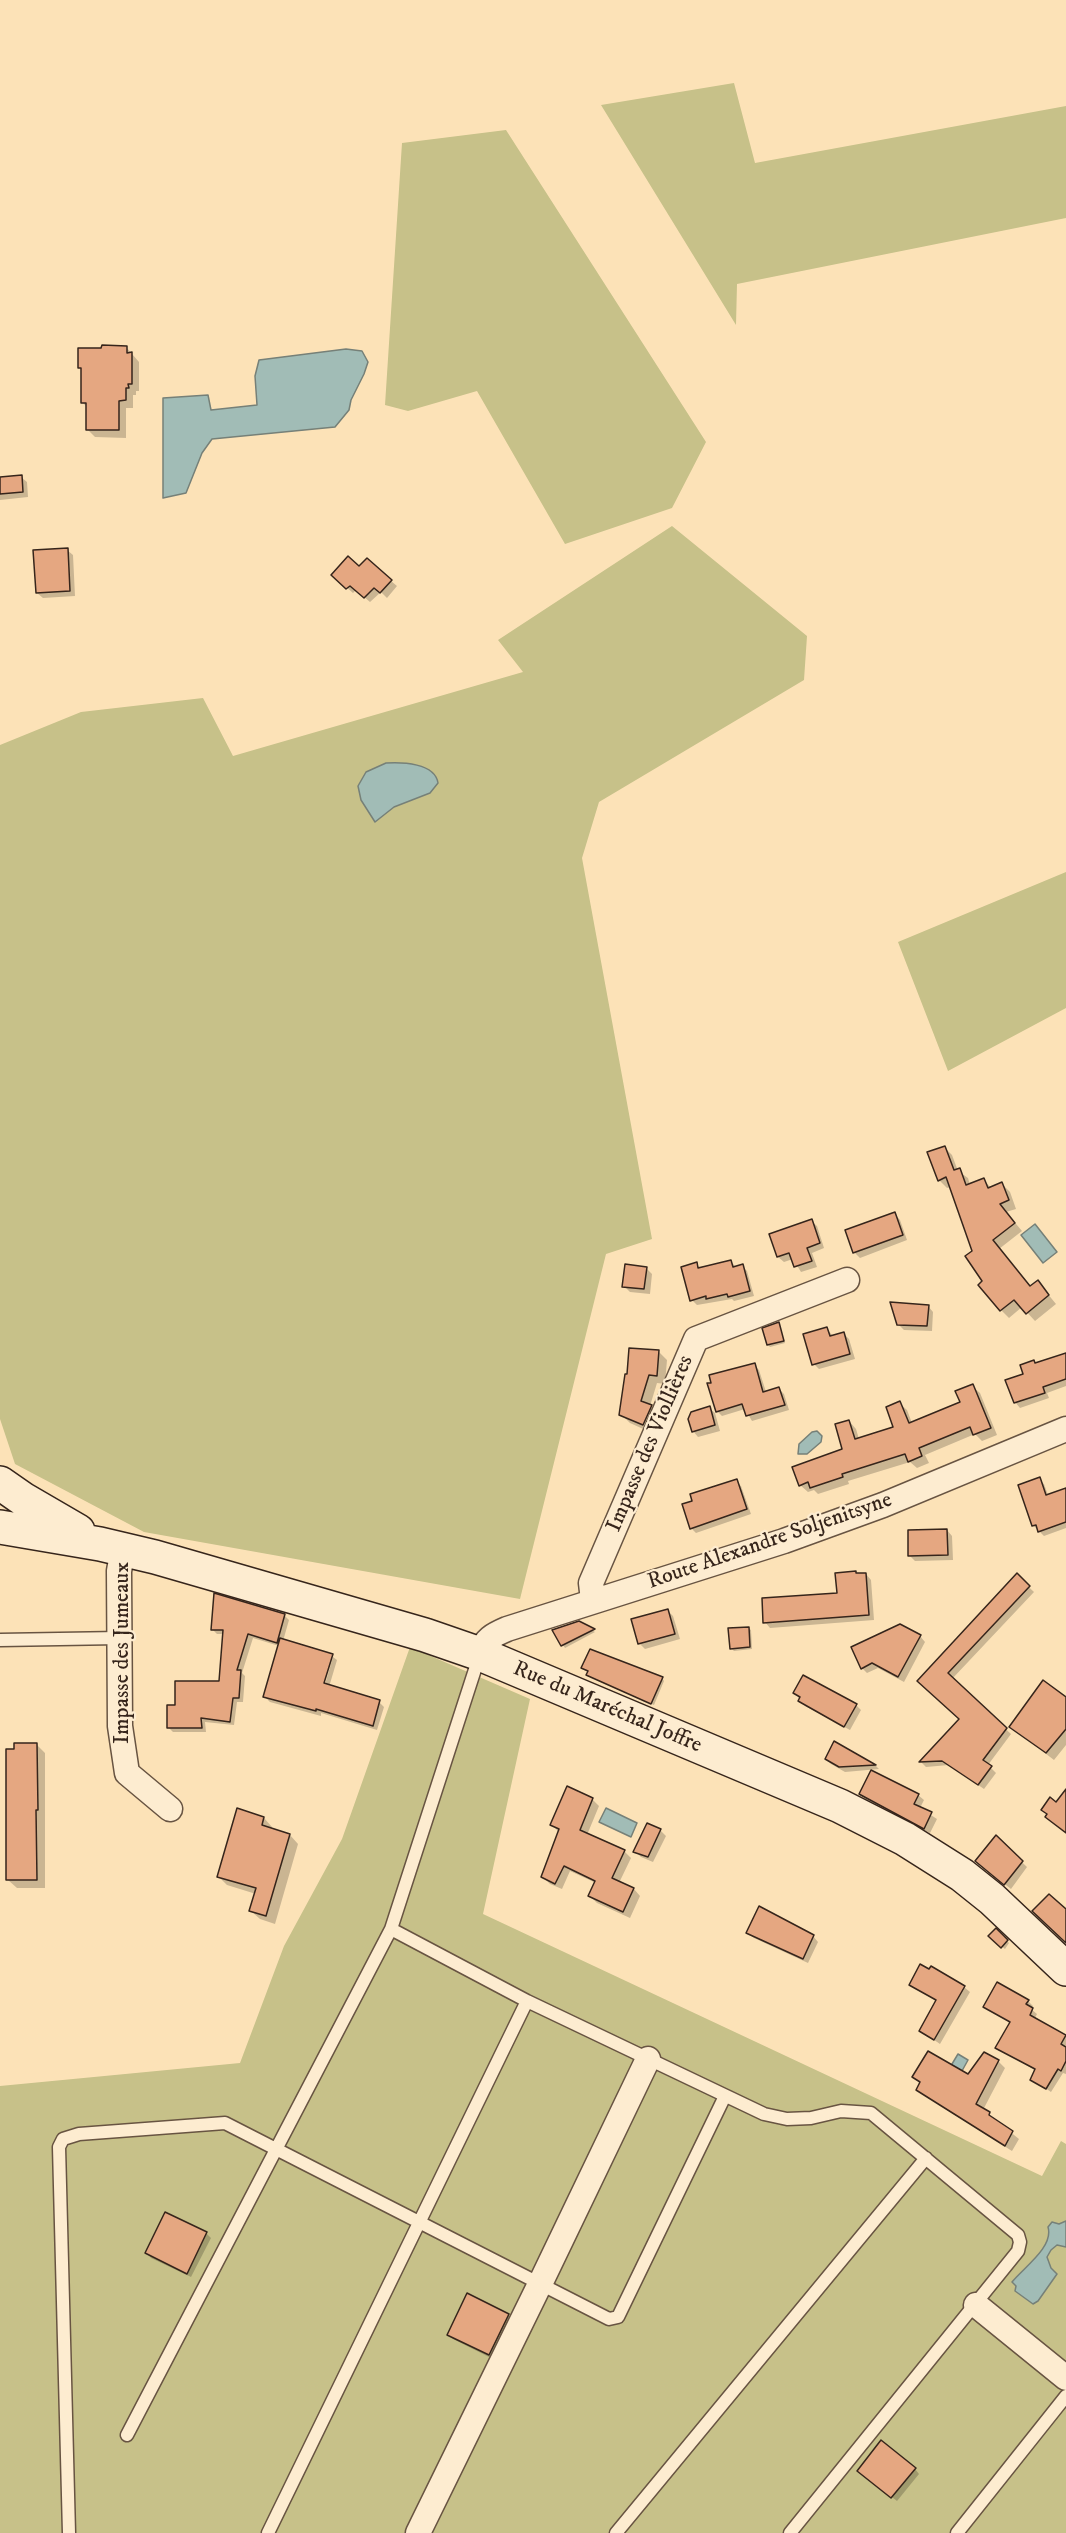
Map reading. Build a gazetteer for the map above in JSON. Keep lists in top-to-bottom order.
{
  "streets": {
    "street": [
      "Impasse des Viollières",
      "Route Alexandre Soljenitsyne",
      "Impasse des Jumeaux",
      "Rue du Maréchal Joffre"
    ]
  },
  "crossings": [
    ["Impasse des Viollières", "Route Alexandre Soljenitsyne"],
    ["Route Alexandre Soljenitsyne", "Rue du Maréchal Joffre"],
    ["Impasse des Jumeaux", "Rue du Maréchal Joffre"]
  ]
}
